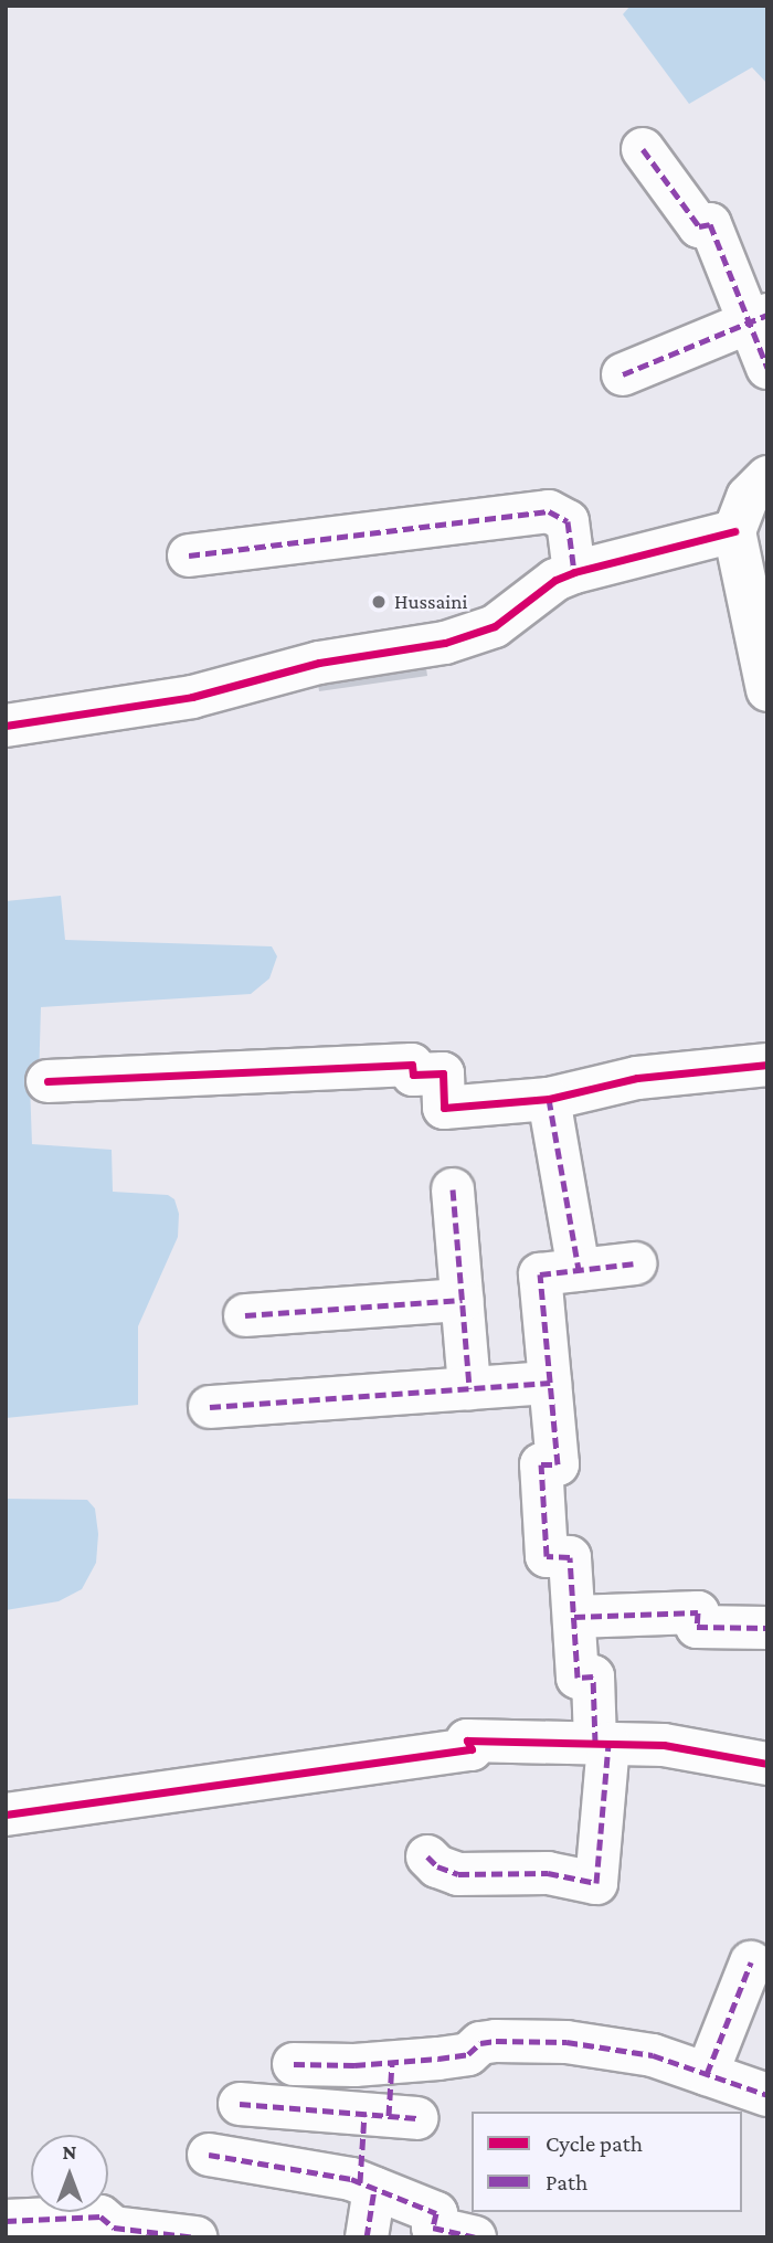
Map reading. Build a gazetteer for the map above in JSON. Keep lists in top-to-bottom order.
{
  "places": ["Hussaini"],
  "legend": ["Cycle path", "Path"],
  "north": "top"
}
